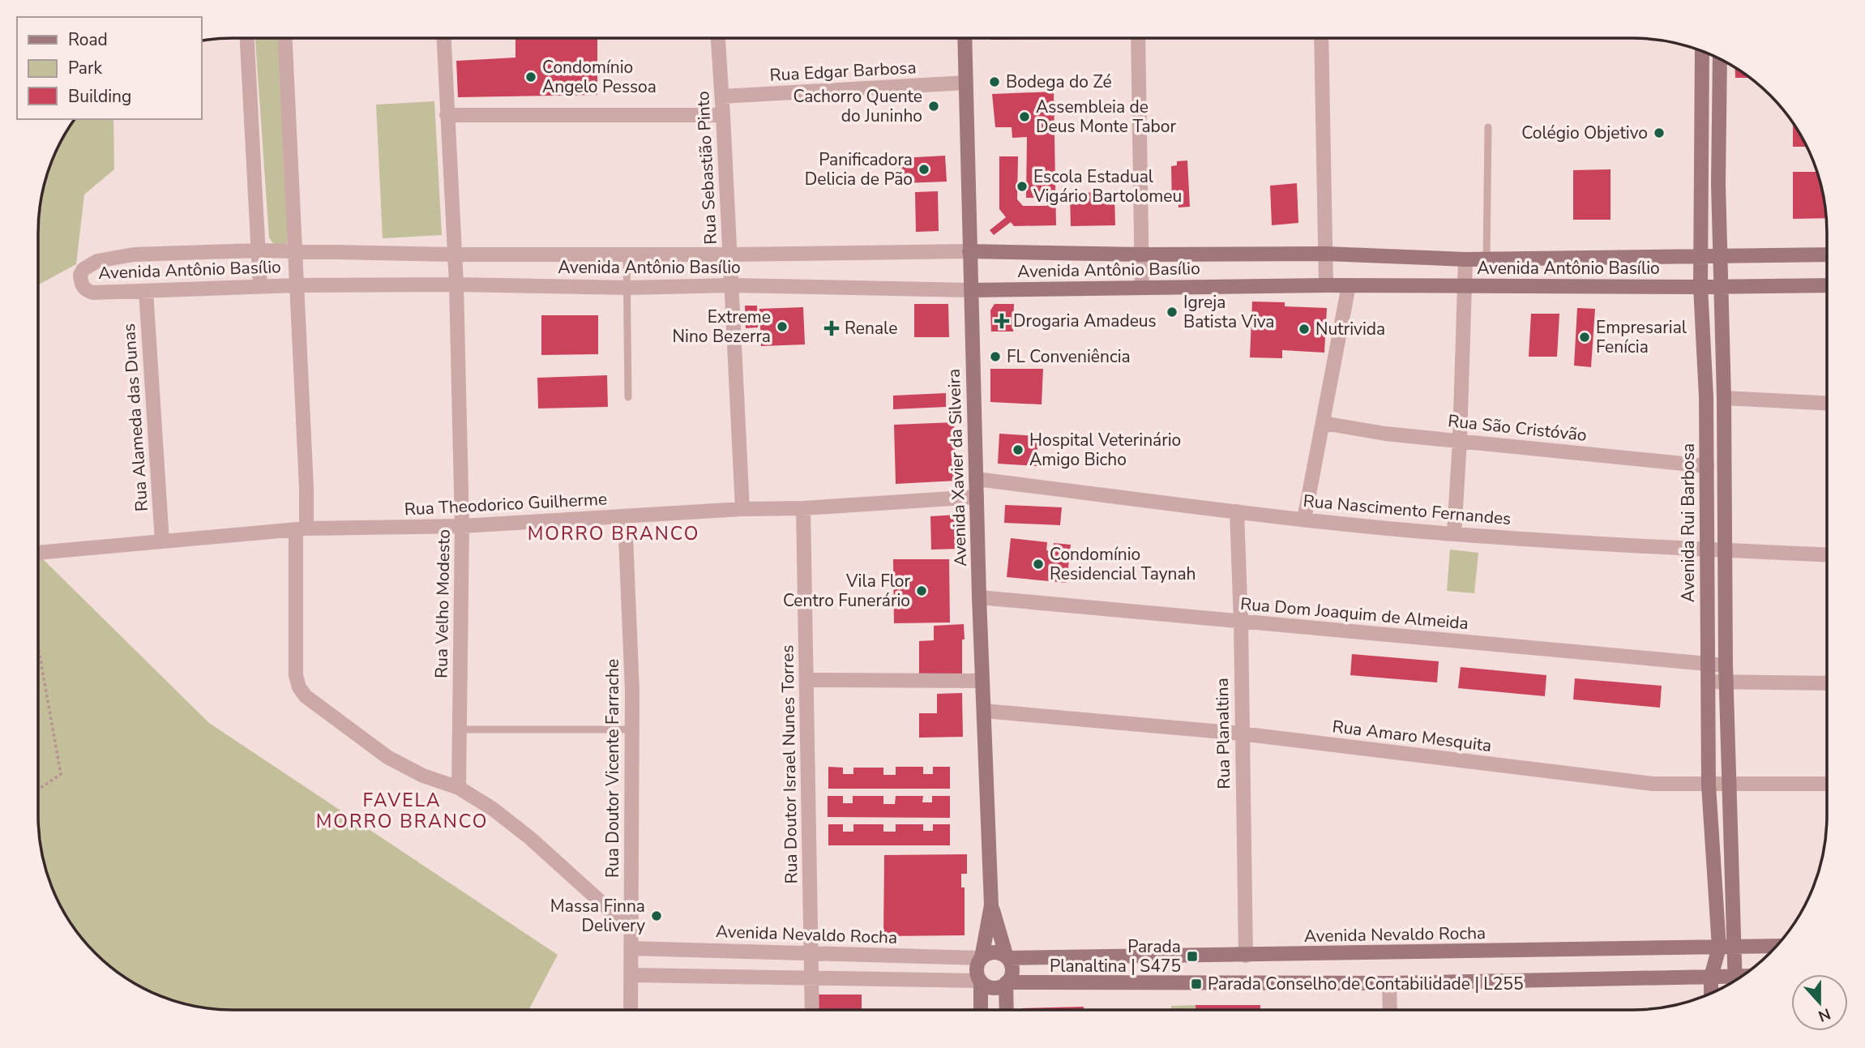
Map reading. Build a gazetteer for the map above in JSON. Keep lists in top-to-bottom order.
{
  "streets": {
    "main road": [
      "Avenida Antônio Basílio",
      "Avenida Xavier da Silveira",
      "Avenida Rui Barbosa",
      "Avenida Nevaldo Rocha"
    ],
    "street": [
      "Rua Edgar Barbosa",
      "Rua Sebastião Pinto",
      "Rua Alameda das Dunas",
      "Rua São Cristóvão",
      "Rua Theodorico Guilherme",
      "Rua Nascimento Fernandes",
      "Rua Velho Modesto",
      "Rua Dom Joaquim de Almeida",
      "Rua Planaltina",
      "Rua Amaro Mesquita",
      "Rua Doutor Israel Nunes Torres",
      "Rua Doutor Vicente Farrache"
    ]
  },
  "crossings": [
    ["Rua Edgar Barbosa", "Rua Sebastião Pinto"],
    ["Rua Edgar Barbosa", "Avenida Xavier da Silveira"],
    ["Rua Sebastião Pinto", "Avenida Antônio Basílio"],
    ["Rua Sebastião Pinto", "Rua Theodorico Guilherme"],
    ["Avenida Antônio Basílio", "Rua Alameda das Dunas"],
    ["Avenida Antônio Basílio", "Avenida Xavier da Silveira"],
    ["Avenida Antônio Basílio", "Avenida Rui Barbosa"],
    ["Avenida Antônio Basílio", "Rua Velho Modesto"],
    ["Rua Alameda das Dunas", "Rua Theodorico Guilherme"],
    ["Rua São Cristóvão", "Avenida Rui Barbosa"],
    ["Avenida Xavier da Silveira", "Rua Theodorico Guilherme"],
    ["Avenida Xavier da Silveira", "Rua Nascimento Fernandes"],
    ["Avenida Xavier da Silveira", "Rua Dom Joaquim de Almeida"],
    ["Avenida Xavier da Silveira", "Rua Amaro Mesquita"],
    ["Avenida Xavier da Silveira", "Avenida Nevaldo Rocha"],
    ["Rua Theodorico Guilherme", "Rua Velho Modesto"],
    ["Rua Theodorico Guilherme", "Rua Doutor Israel Nunes Torres"],
    ["Rua Theodorico Guilherme", "Rua Doutor Vicente Farrache"],
    ["Rua Nascimento Fernandes", "Avenida Rui Barbosa"],
    ["Rua Nascimento Fernandes", "Rua Planaltina"],
    ["Avenida Rui Barbosa", "Rua Dom Joaquim de Almeida"],
    ["Avenida Rui Barbosa", "Rua Amaro Mesquita"],
    ["Avenida Rui Barbosa", "Avenida Nevaldo Rocha"],
    ["Rua Dom Joaquim de Almeida", "Rua Planaltina"],
    ["Rua Planaltina", "Rua Amaro Mesquita"],
    ["Rua Planaltina", "Avenida Nevaldo Rocha"],
    ["Rua Doutor Israel Nunes Torres", "Avenida Nevaldo Rocha"],
    ["Rua Doutor Vicente Farrache", "Avenida Nevaldo Rocha"]
  ],
  "districts": ["MORRO BRANCO", "FAVELA MORRO BRANCO"],
  "places": {
    "other": [
      "Condomínio Angelo Pessoa",
      "Bodega do Zé",
      "Cachorro Quente do Juninho",
      "Assembleia de Deus Monte Tabor",
      "Colégio Objetivo",
      "Panificadora Delicia de Pão",
      "Escola Estadual Vigário Bartolomeu",
      "Igreja Batista Viva",
      "Extreme Nino Bezerra",
      "Nutrivida",
      "Empresarial Fenícia",
      "FL Conveniência",
      "Hospital Veterinário Amigo Bicho",
      "Condomínio Residencial Taynah",
      "Vila Flor Centro Funerário",
      "Massa Finna Delivery"
    ],
    "health": ["Drogaria Amadeus", "Renale"],
    "transit": ["Parada Planaltina | S475", "Parada Conselho de Contabilidade | L255"]
  },
  "legend": ["Road", "Park", "Building"],
  "north": "bottom"
}
